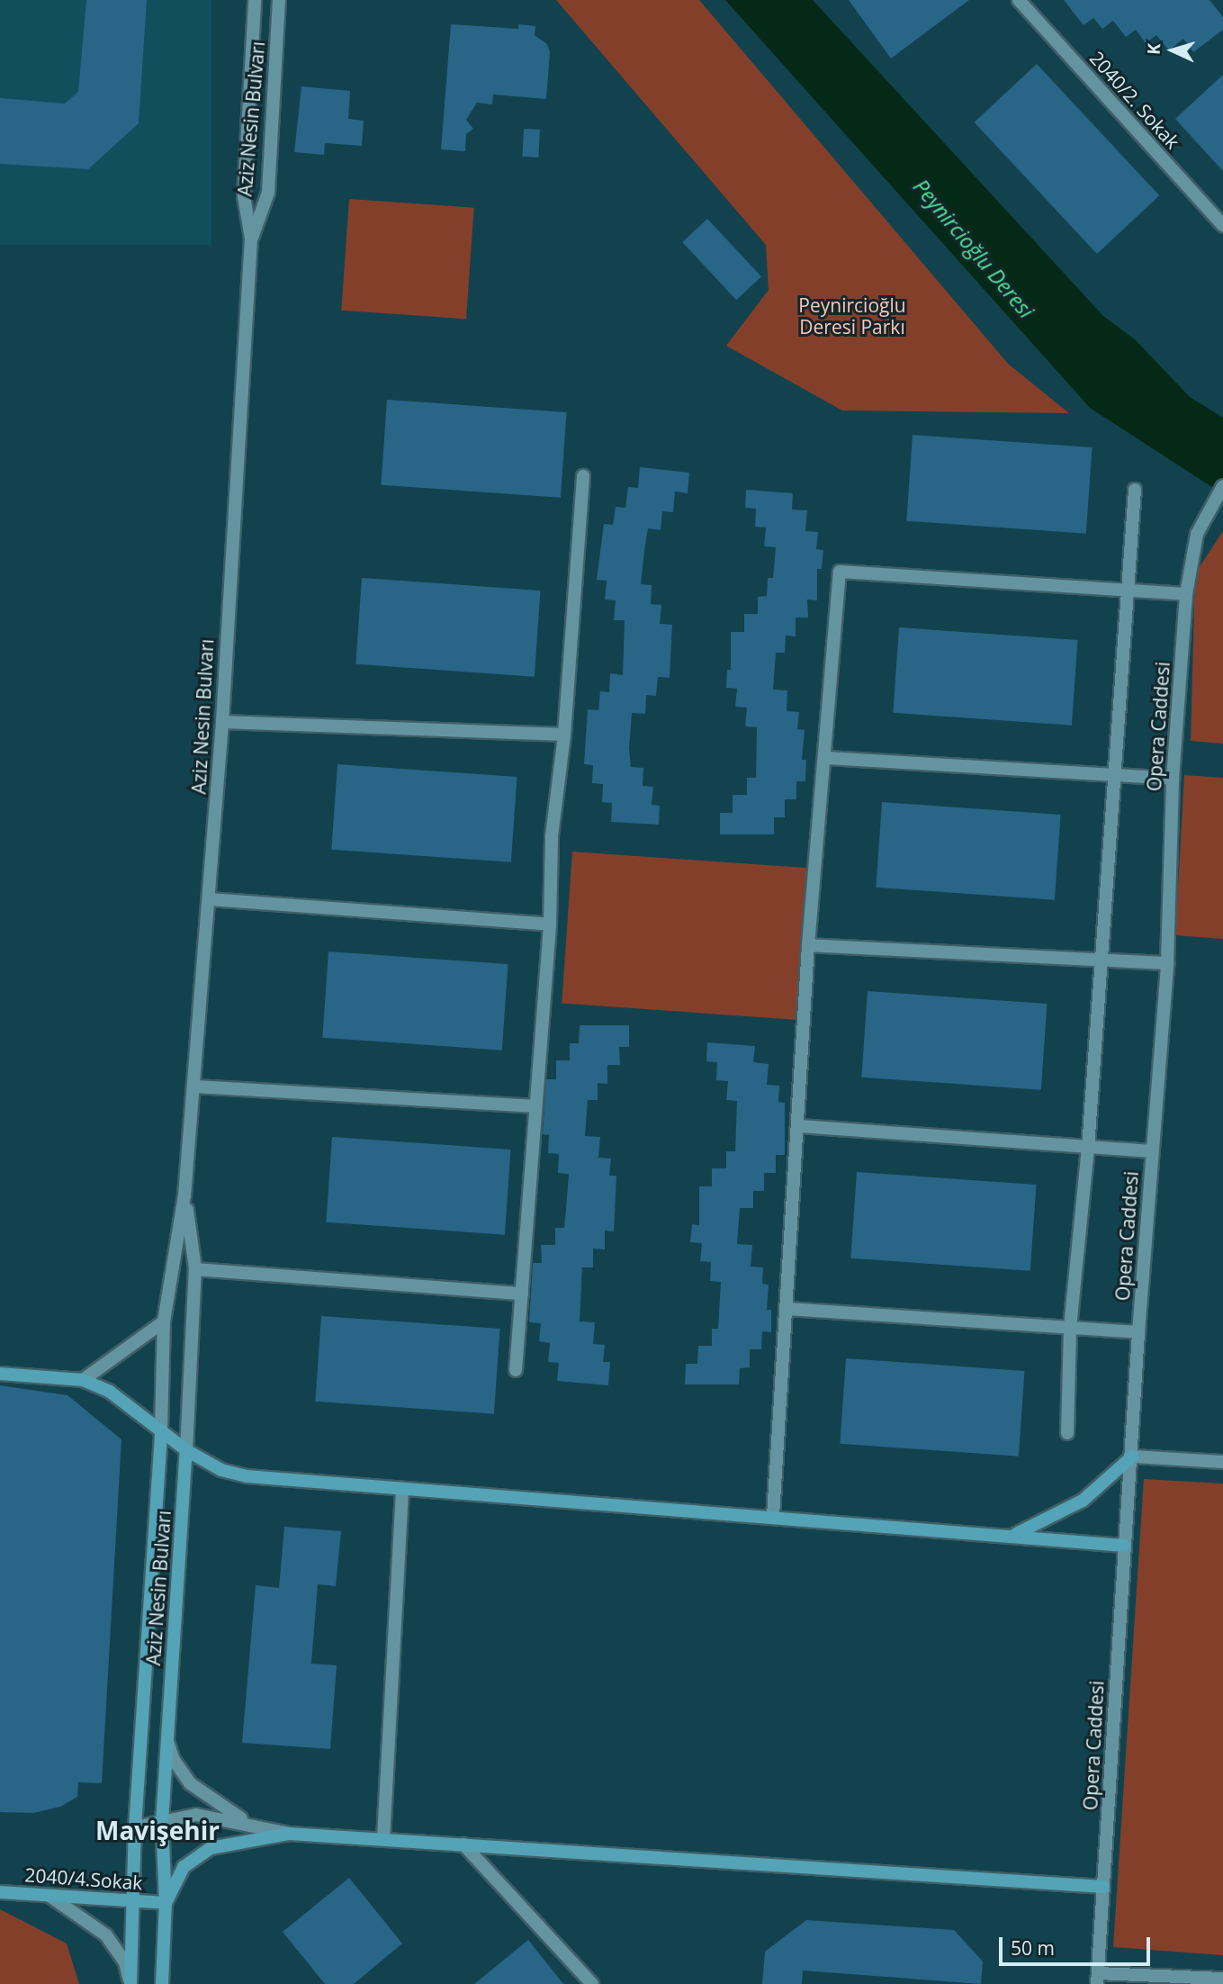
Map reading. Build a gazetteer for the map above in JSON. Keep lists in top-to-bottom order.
{
  "streets": {
    "street": [
      "2040/2. Sokak",
      "Aziz Nesin Bulvarı",
      "Opera Caddesi",
      "2040/4.Sokak"
    ]
  },
  "crossings": [
    ["Aziz Nesin Bulvarı", "2040/4.Sokak"]
  ],
  "districts": ["Mavişehir"],
  "water": ["Peynircioğlu Deresi"],
  "parks": ["Peynircioğlu Deresi Parkı"],
  "scale_bar": "50 m",
  "north": "left"
}
